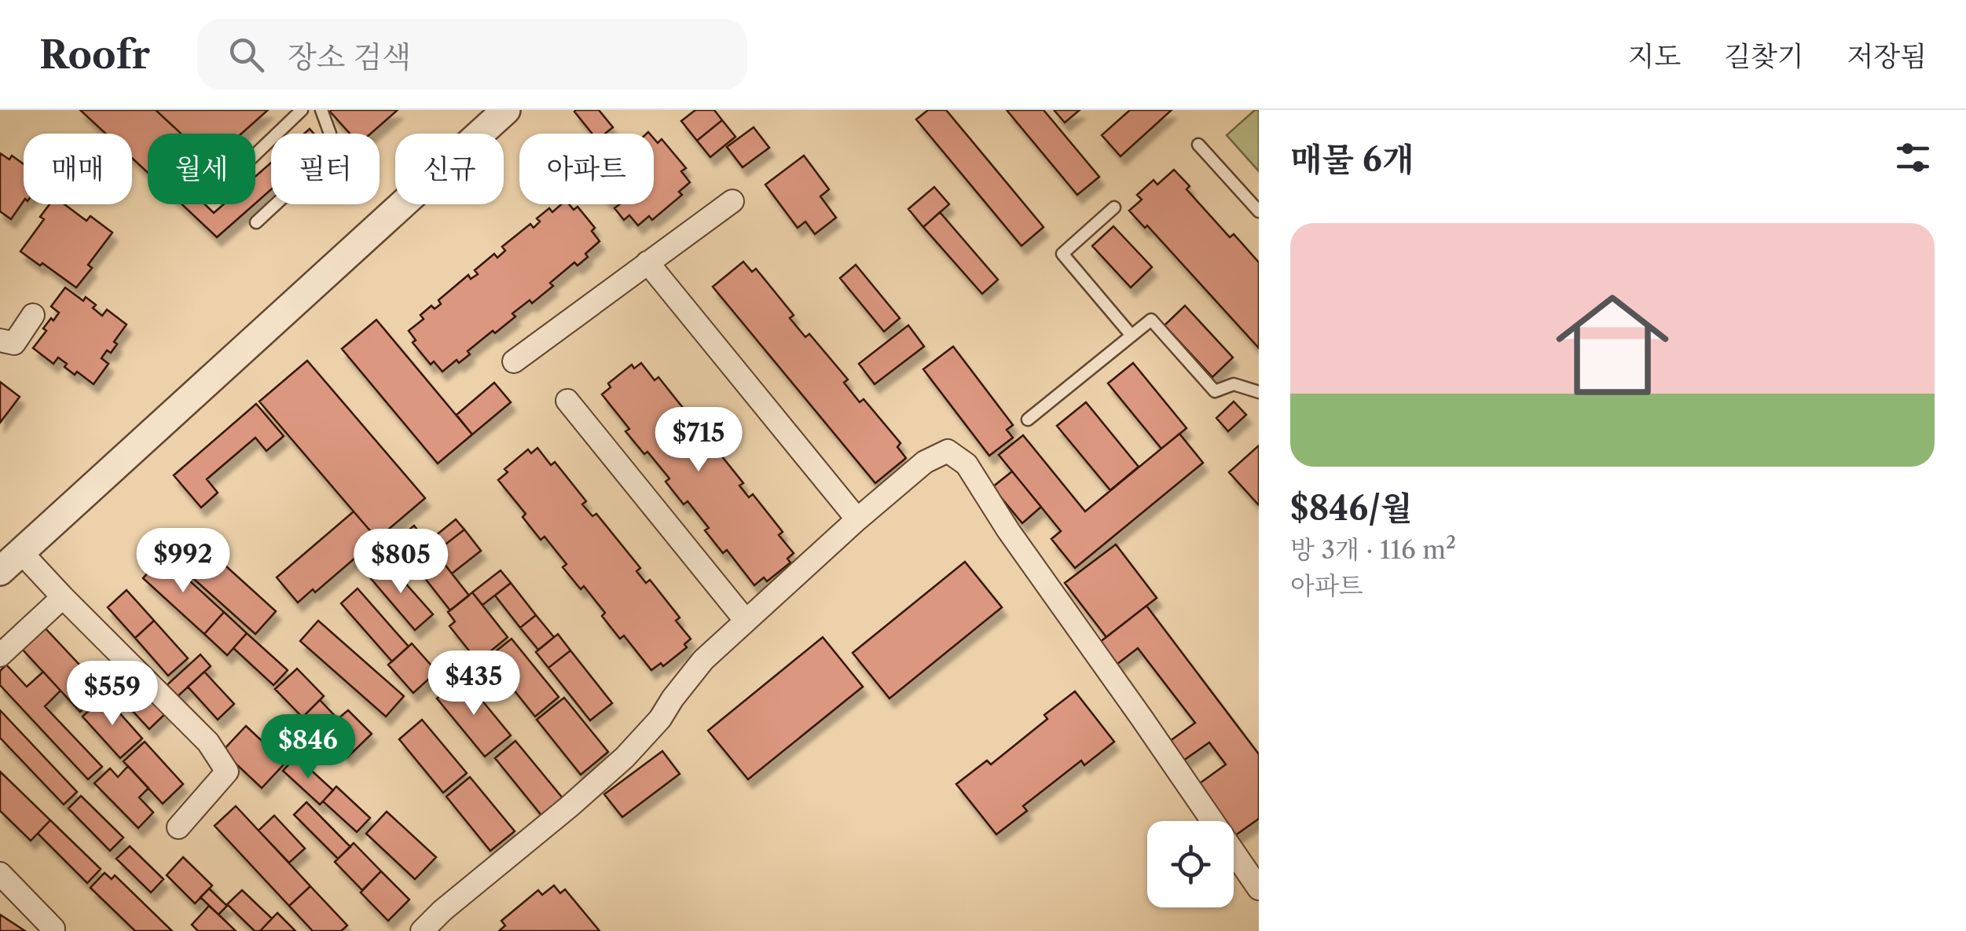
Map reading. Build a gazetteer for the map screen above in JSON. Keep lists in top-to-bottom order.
{
  "page": {
    "header": "Roofr",
    "search": "장소 검색",
    "nav": ["지도", "길찾기", "저장됨"],
    "heading": "매물 6개",
    "chip": [
      "매매",
      "월세",
      "필터",
      "신규",
      "아파트"
    ],
    "list": [
      {
        "name": "$846/월",
        "note": "방 3개 · 116 m² · 아파트"
      }
    ],
    "price": [
      "$715",
      "$992",
      "$805",
      "$435",
      "$559",
      "$846"
    ]
  }
}
